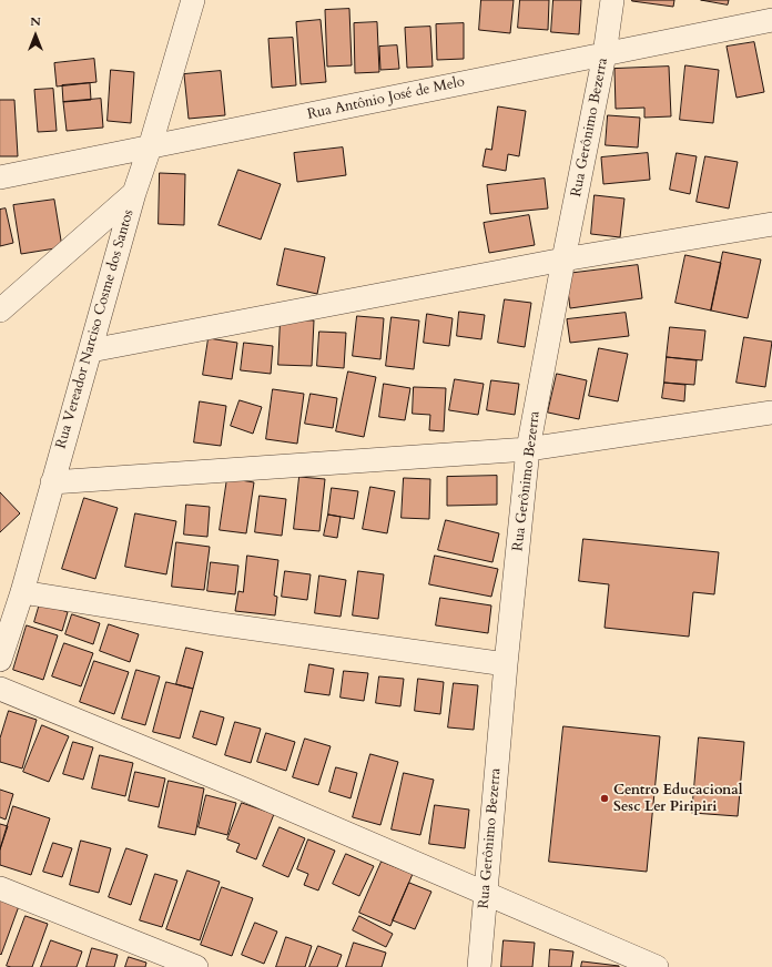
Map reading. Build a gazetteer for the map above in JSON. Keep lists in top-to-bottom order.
{
  "streets": {
    "street": ["Rua Antônio José de Melo", "Rua Gerônimo Bezerra", "Rua Vereador Narciso Cosme dos Santos"]
  },
  "crossings": [
    ["Rua Antônio José de Melo", "Rua Gerônimo Bezerra"],
    ["Rua Antônio José de Melo", "Rua Vereador Narciso Cosme dos Santos"]
  ],
  "places": ["Centro Educacional Sesc Ler Piripiri"],
  "north": "top"
}
